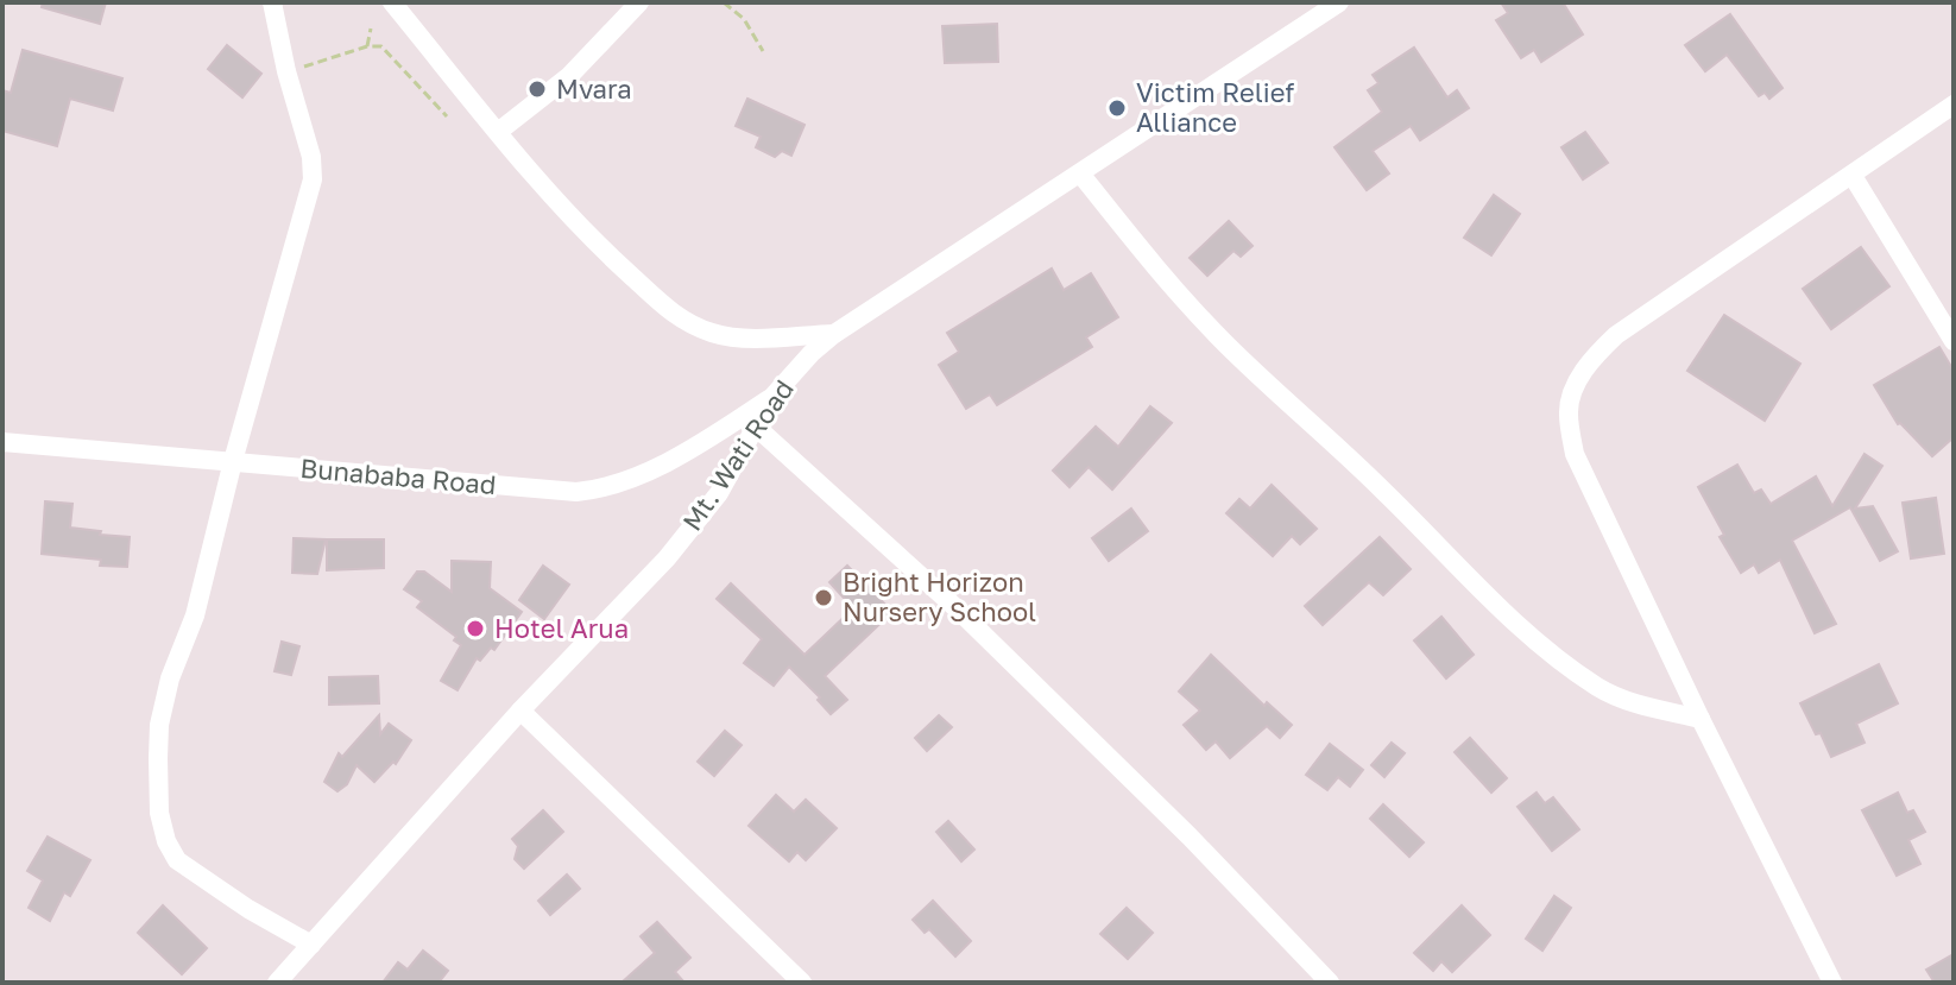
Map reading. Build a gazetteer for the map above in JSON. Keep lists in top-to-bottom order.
{
  "streets": {
    "street": ["Mt. Wati Road", "Bunababa Road"]
  },
  "crossings": [
    ["Mt. Wati Road", "Bunababa Road"]
  ],
  "places": [
    "Mvara",
    "Victim Relief Alliance",
    "Bright Horizon Nursery School",
    "Hotel Arua"
  ]
}
